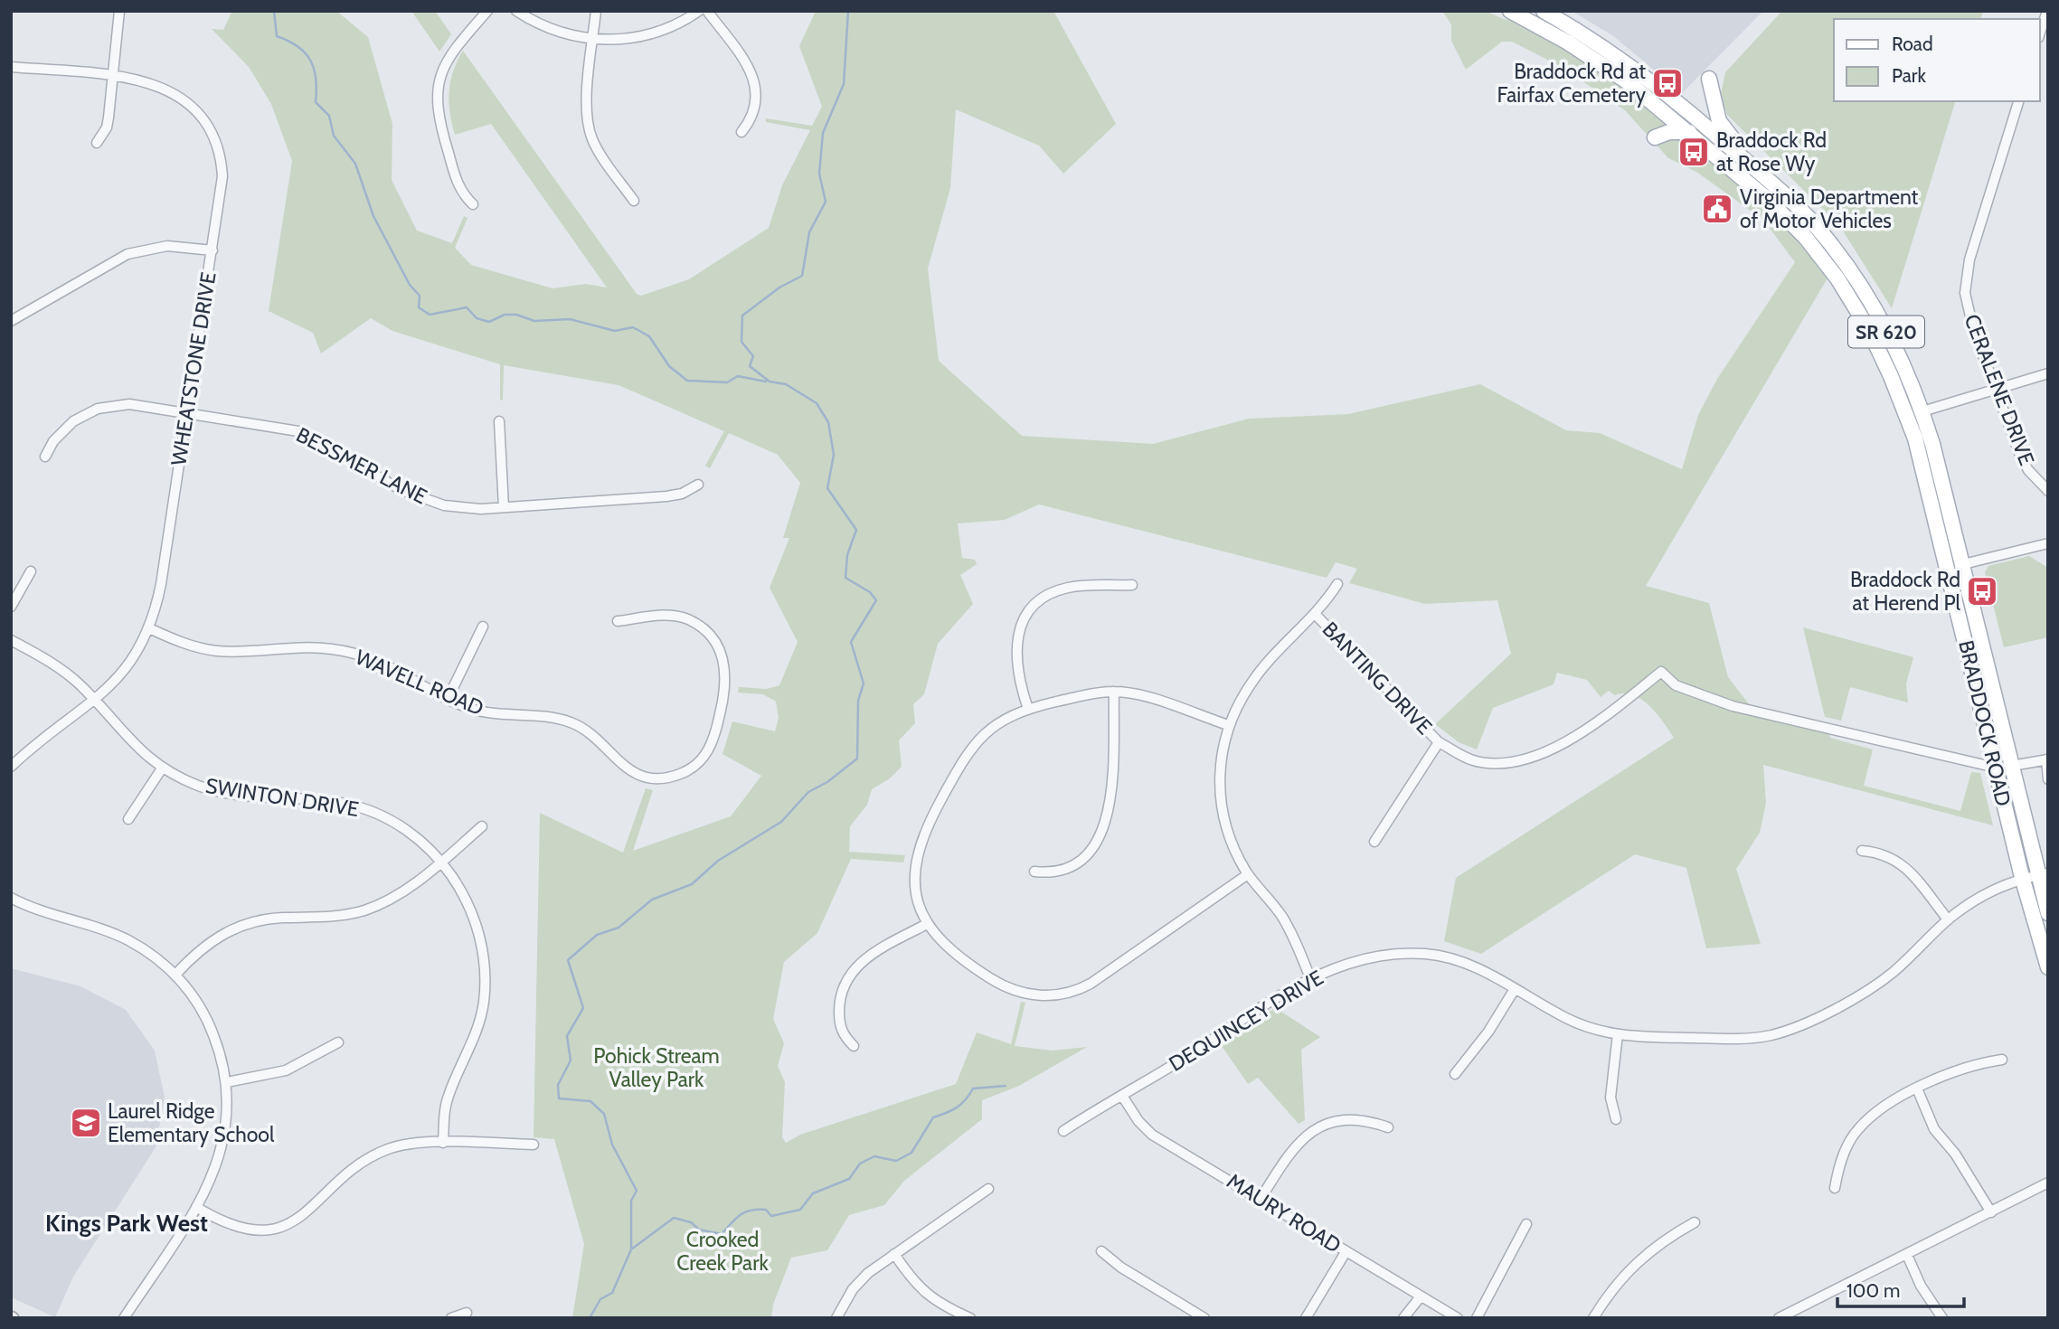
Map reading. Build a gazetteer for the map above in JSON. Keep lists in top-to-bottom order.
{
  "streets": {
    "main road": ["SR 620", "BRADDOCK ROAD"],
    "street": [
      "WHEATSTONE DRIVE",
      "CERALENE DRIVE",
      "BESSMER LANE",
      "BANTING DRIVE",
      "WAVELL ROAD",
      "SWINTON DRIVE",
      "DEQUINCEY DRIVE",
      "MAURY ROAD"
    ]
  },
  "crossings": [
    ["WHEATSTONE DRIVE", "BESSMER LANE"],
    ["WHEATSTONE DRIVE", "WAVELL ROAD"],
    ["WHEATSTONE DRIVE", "SWINTON DRIVE"],
    ["BANTING DRIVE", "BRADDOCK ROAD"],
    ["BRADDOCK ROAD", "DEQUINCEY DRIVE"],
    ["DEQUINCEY DRIVE", "MAURY ROAD"]
  ],
  "districts": ["Kings Park West"],
  "parks": ["Pohick Stream Valley Park", "Crooked Creek Park"],
  "places": {
    "bus stop": ["Braddock Rd at Fairfax Cemetery", "Braddock Rd at Rose Wy", "Braddock Rd at Herend Pl"],
    "public building": ["Virginia Department of Motor Vehicles"],
    "school or university": ["Laurel Ridge Elementary School"]
  },
  "legend": ["Road", "Park"],
  "scale_bar": "100 m"
}
